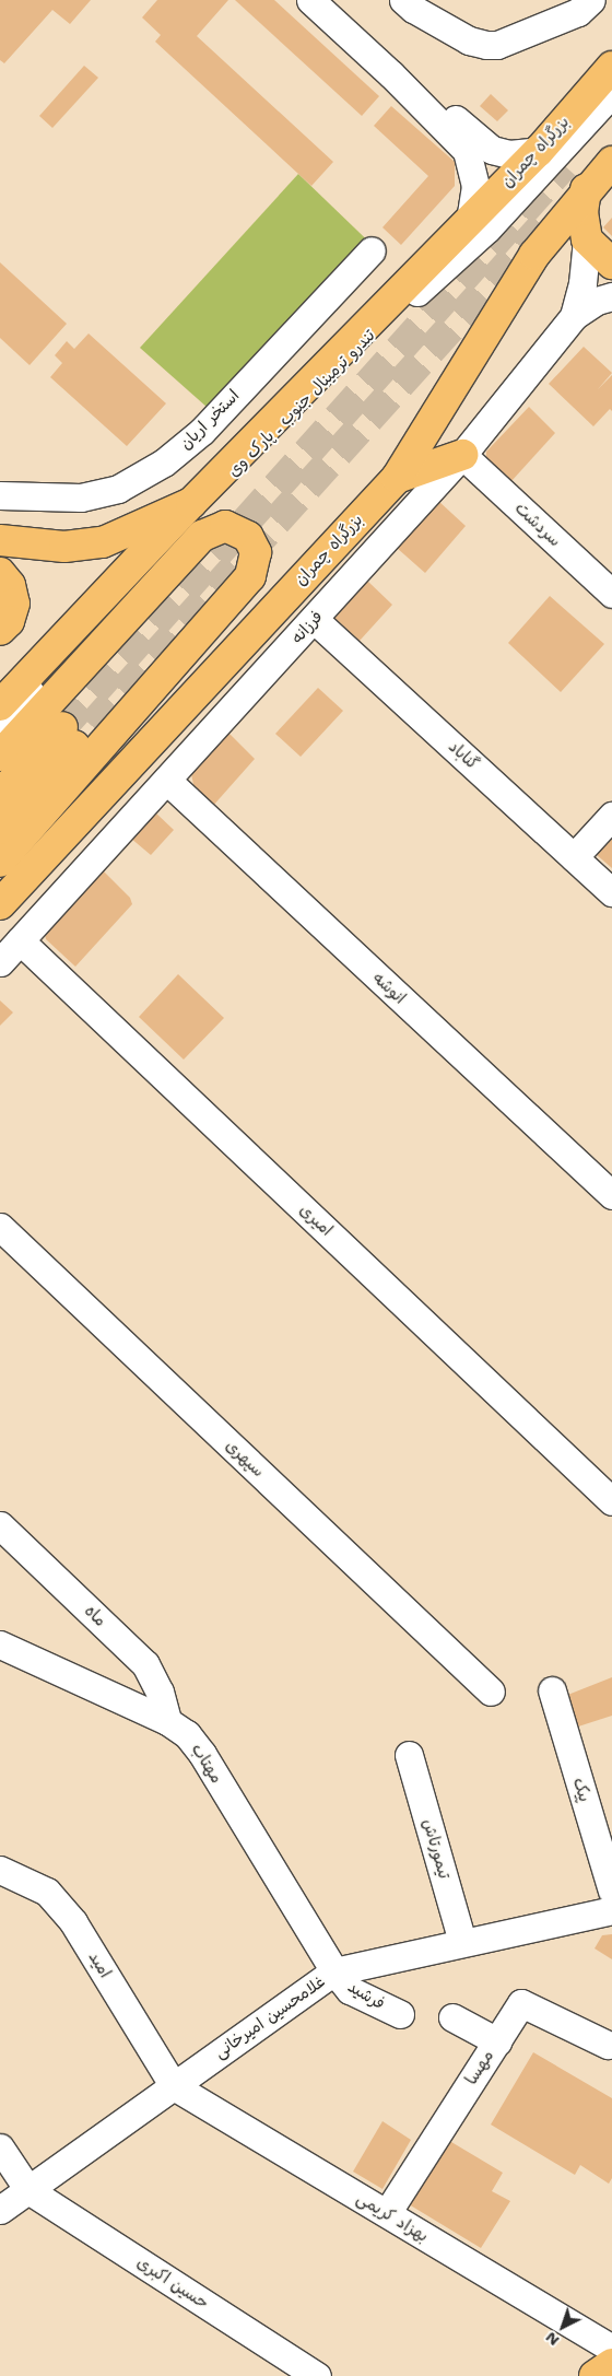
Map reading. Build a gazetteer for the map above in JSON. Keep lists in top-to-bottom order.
{
  "streets": {
    "main road": ["بزرگراه چمران"],
    "street": [
      "تندرو ترمینال جنوب ـ پارک وی",
      "استخر اریان",
      "سردشت",
      "فرزانه",
      "گناباد",
      "انوشه",
      "امیری",
      "سپهری",
      "ماه",
      "مهتاب",
      "پیک",
      "تیمورتاش",
      "امید",
      "فرشید",
      "غلامحسین امیرخانی",
      "مهسا",
      "بهزاد کریمی",
      "حسین اکبری"
    ]
  },
  "crossings": [
    ["سردشت", "فرزانه"],
    ["فرزانه", "گناباد"],
    ["فرزانه", "انوشه"],
    ["فرزانه", "امیری"],
    ["ماه", "مهتاب"],
    ["مهتاب", "فرشید"],
    ["مهتاب", "غلامحسین امیرخانی"],
    ["تیمورتاش", "غلامحسین امیرخانی"],
    ["امید", "غلامحسین امیرخانی"],
    ["امید", "بهزاد کریمی"],
    ["فرشید", "غلامحسین امیرخانی"],
    ["غلامحسین امیرخانی", "بهزاد کریمی"],
    ["غلامحسین امیرخانی", "حسین اکبری"],
    ["مهسا", "بهزاد کریمی"]
  ],
  "north": "bottom left"
}
